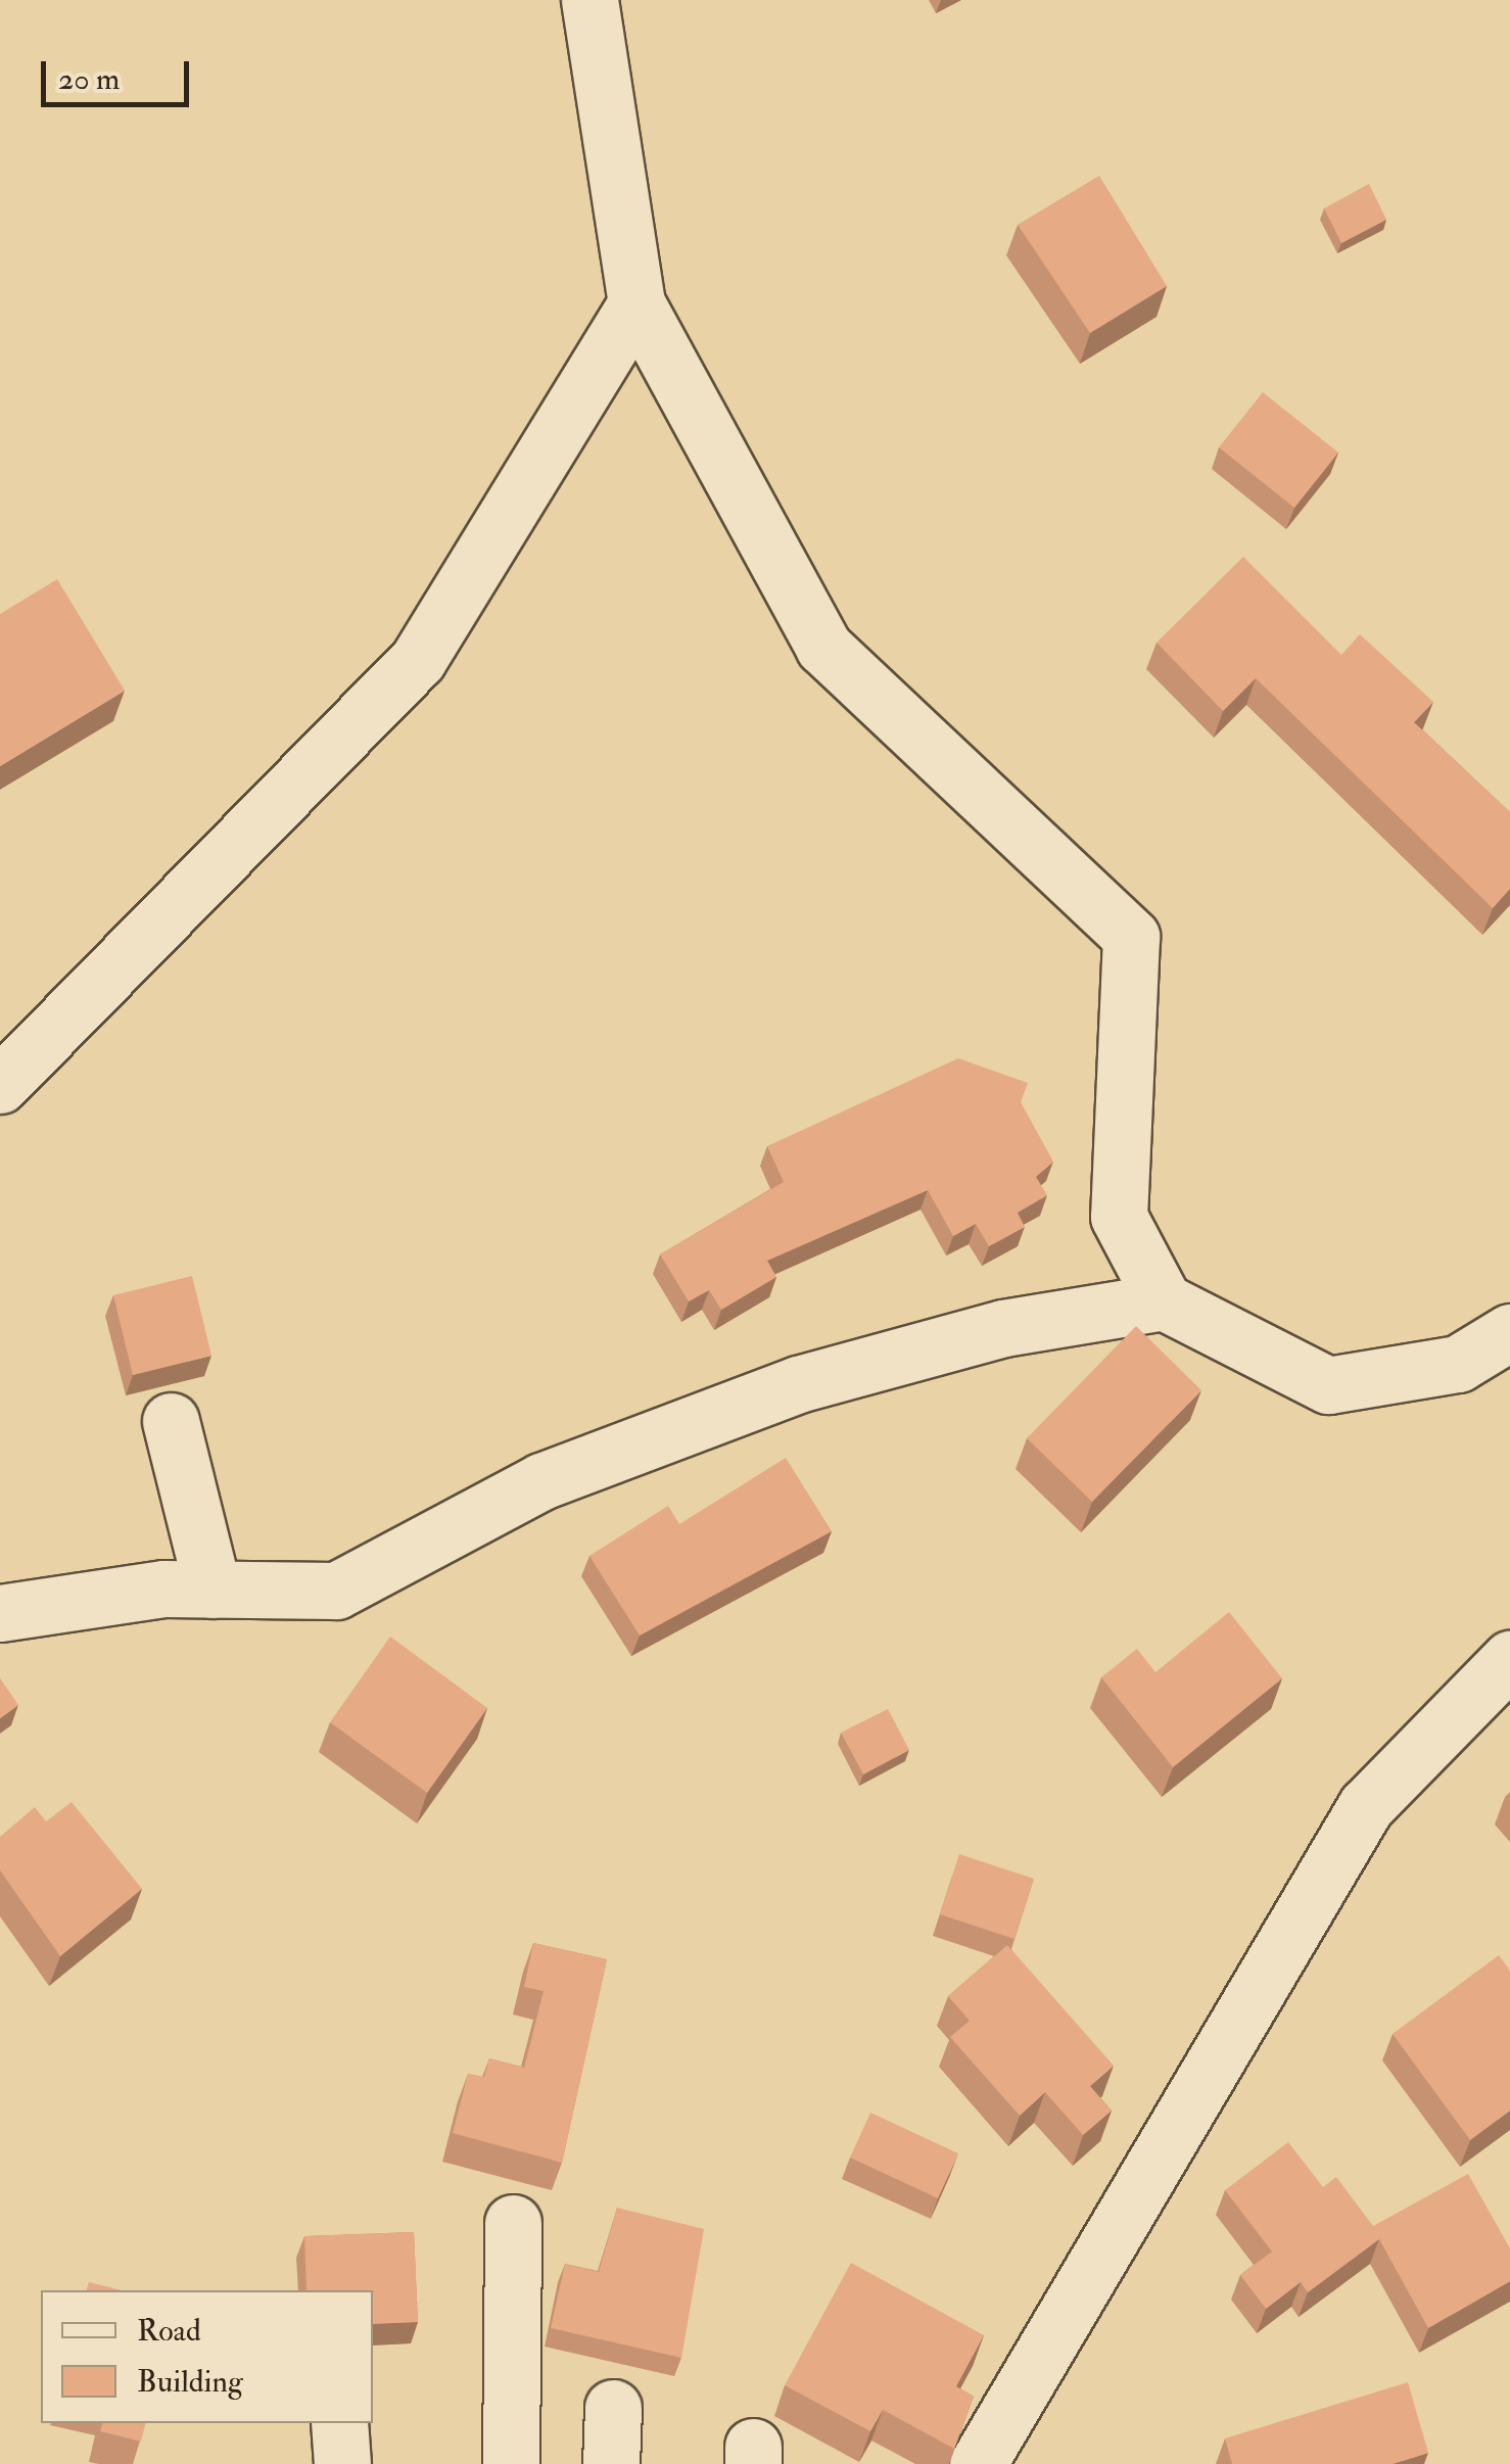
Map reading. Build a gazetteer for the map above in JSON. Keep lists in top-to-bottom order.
{
  "legend": ["Road", "Building"],
  "scale_bar": "20 m"
}
